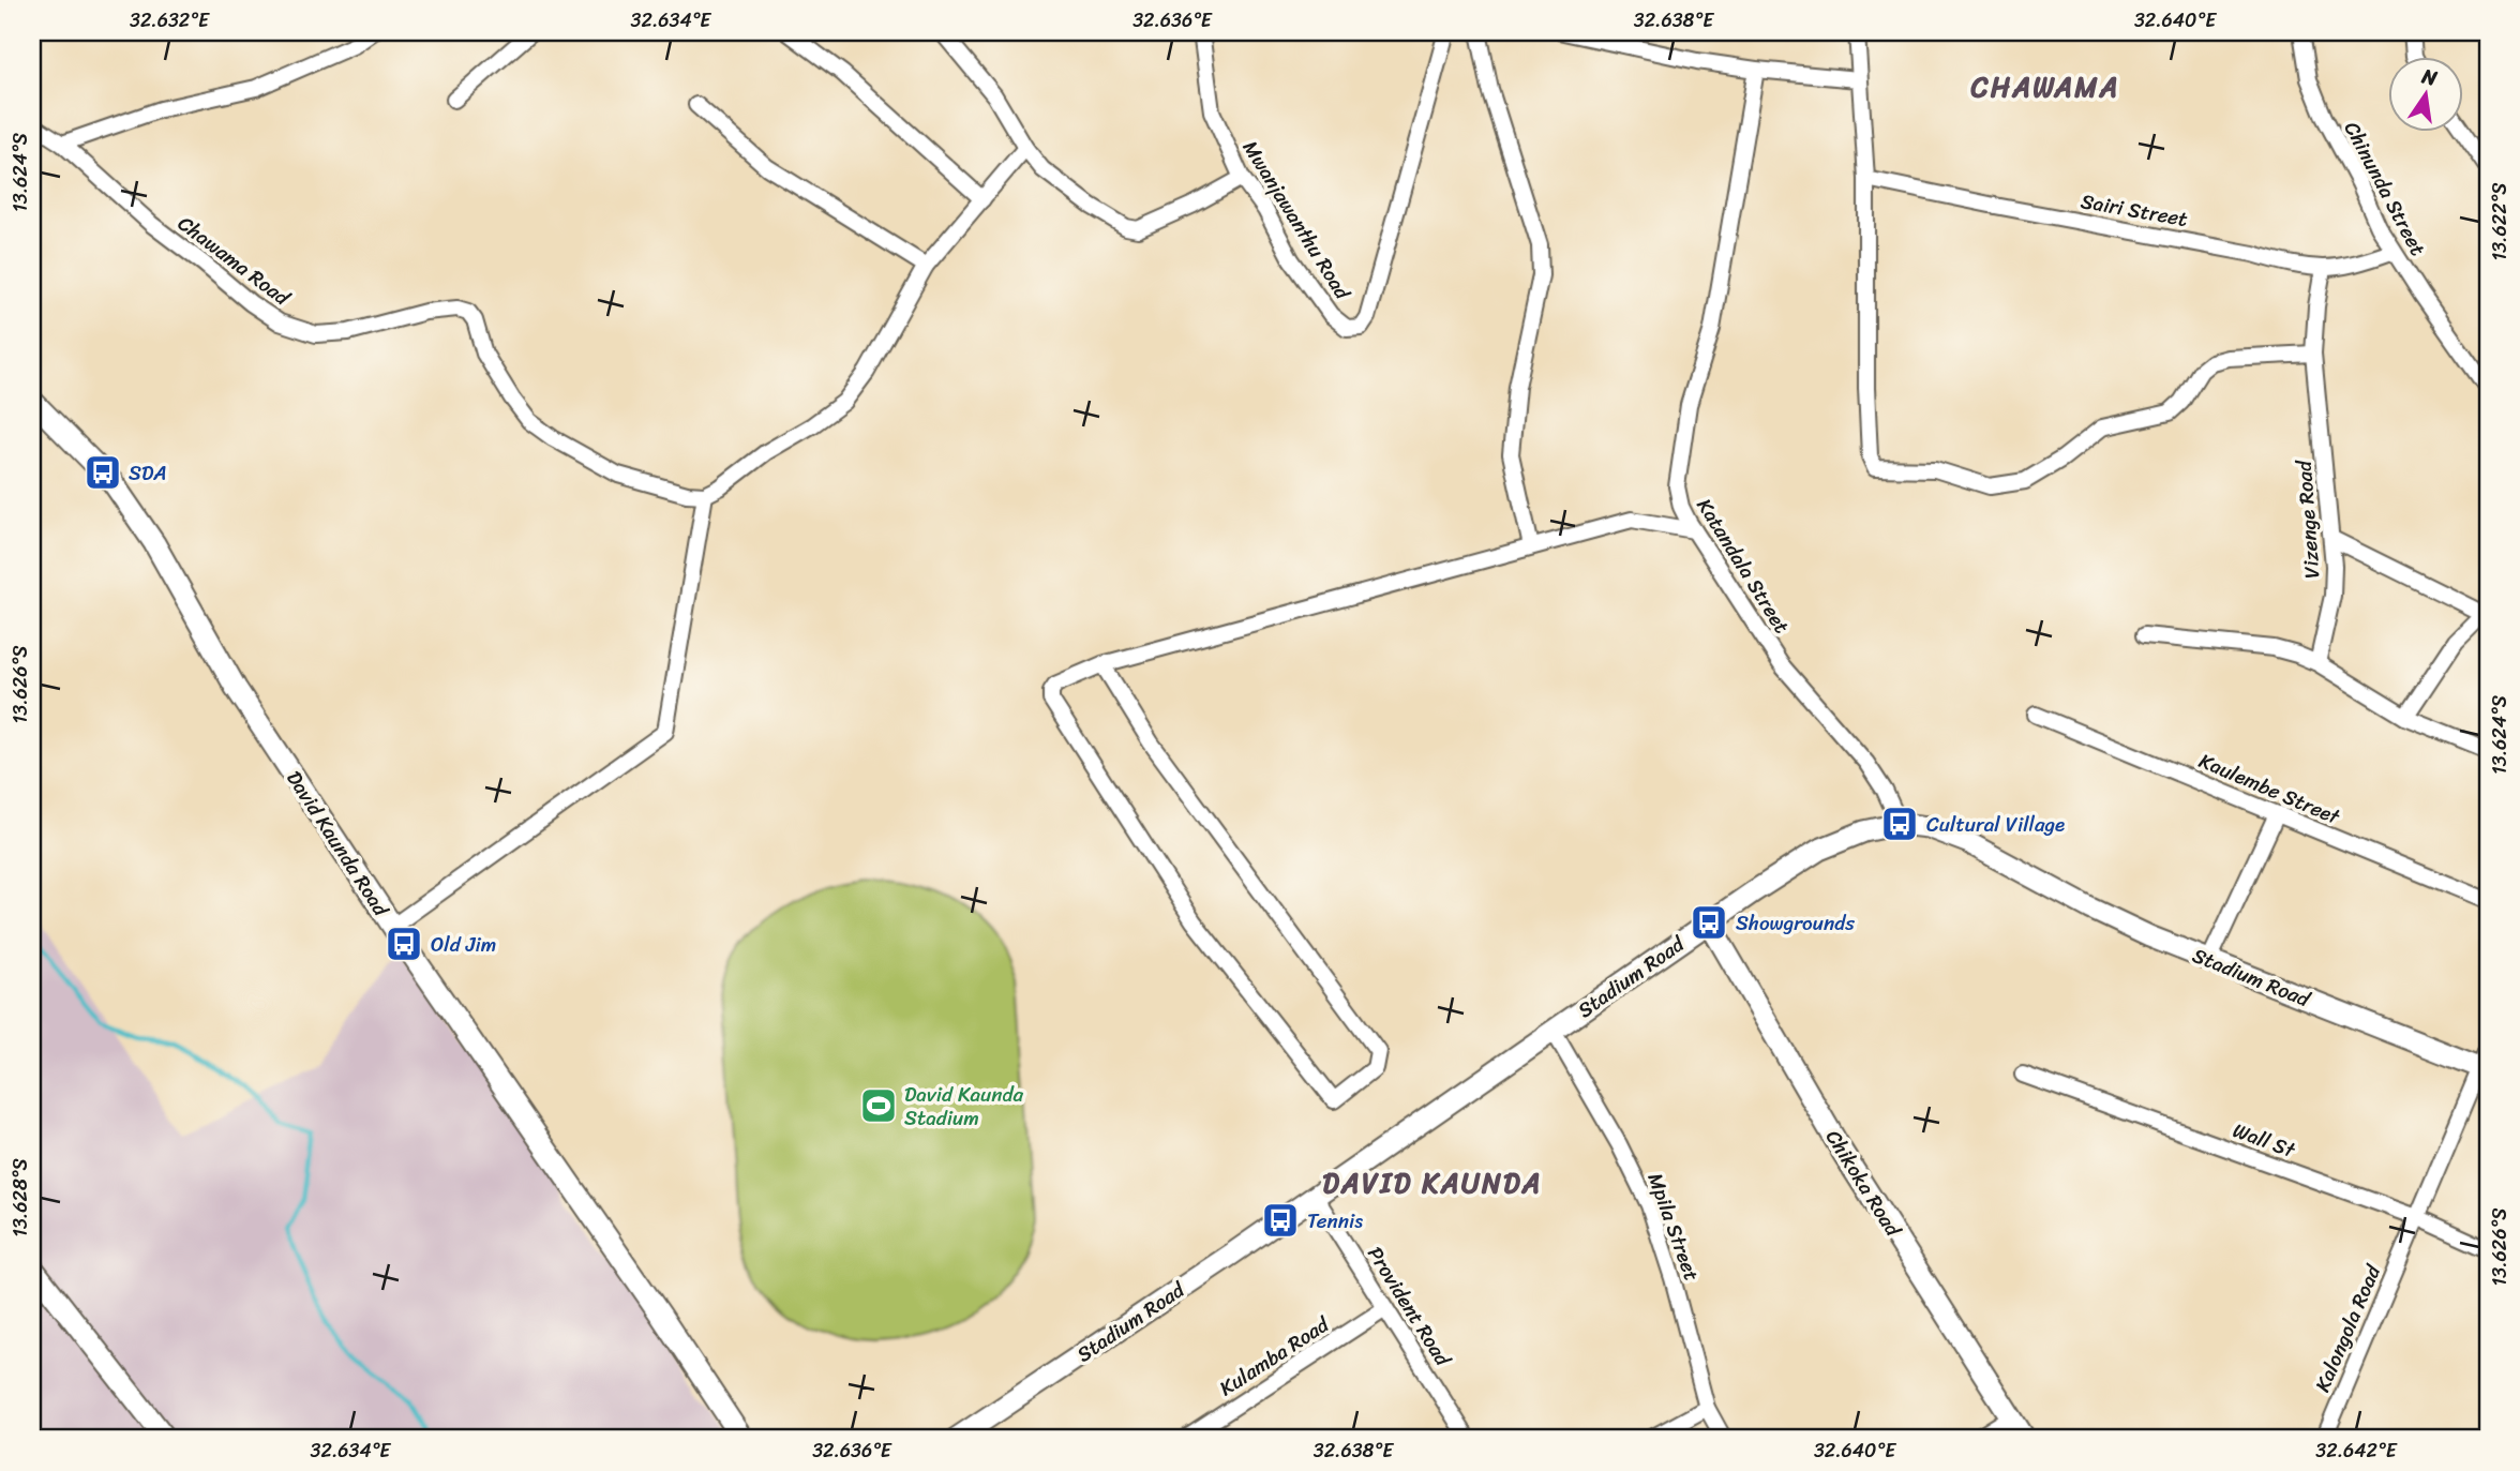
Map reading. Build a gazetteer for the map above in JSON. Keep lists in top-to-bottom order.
{
  "streets": {
    "street": [
      "Chinunda Street",
      "Sairi Street",
      "Mwanjawanthu Road",
      "Chawama Road",
      "Vizenge Road",
      "Katandala Street",
      "Kaulembe Street",
      "David Kaunda Road",
      "Stadium Road",
      "Wall St",
      "Chikoka Road",
      "Mpila Street",
      "Provident Road",
      "Kalongola Road",
      "Kulamba Road"
    ]
  },
  "crossings": [
    ["Chinunda Street", "Sairi Street"],
    ["Sairi Street", "Vizenge Road"],
    ["Katandala Street", "Stadium Road"],
    ["Stadium Road", "Chikoka Road"],
    ["Stadium Road", "Mpila Street"],
    ["Stadium Road", "Provident Road"],
    ["Stadium Road", "Kalongola Road"],
    ["Wall St", "Kalongola Road"],
    ["Provident Road", "Kulamba Road"]
  ],
  "districts": ["CHAWAMA", "DAVID KAUNDA"],
  "places": {
    "bus stop": [
      "SDA",
      "Cultural Village",
      "Showgrounds",
      "Old Jim",
      "Tennis"
    ],
    "sports": ["David Kaunda Stadium"]
  },
  "north": "top",
  "coordinates": [
    "32.632°E",
    "32.634°E",
    "32.636°E",
    "32.638°E",
    "32.640°E",
    "13.624°S",
    "13.622°S",
    "13.626°S",
    "13.628°S",
    "32.642°E"
  ]
}
